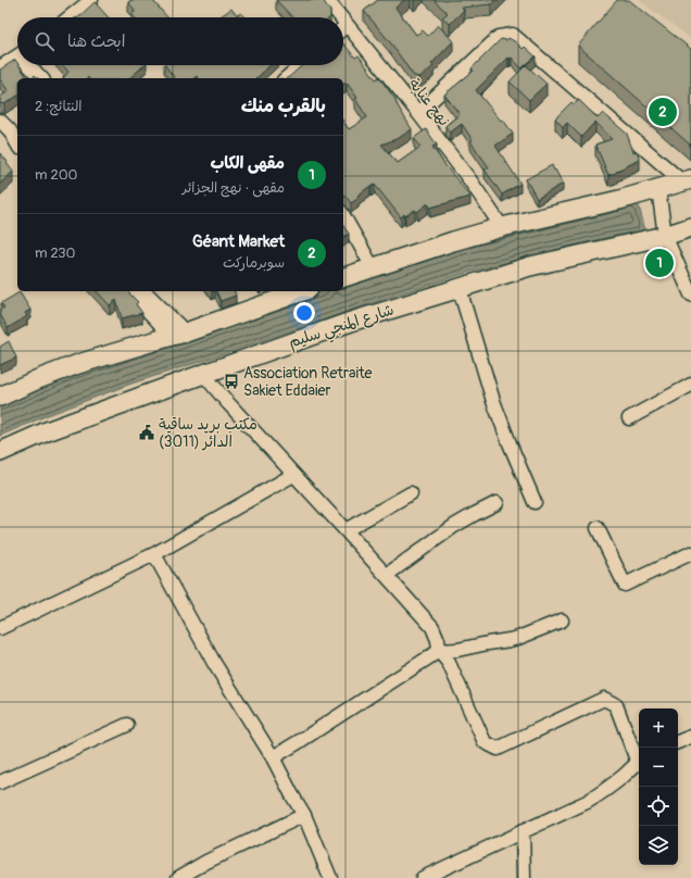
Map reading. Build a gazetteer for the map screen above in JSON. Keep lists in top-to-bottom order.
{
  "streets": {
    "main road": ["شارع المنجي سليم"],
    "street": ["نهج عنابة"]
  },
  "places": {
    "bus stop": ["Association Retraite Sakiet Eddaier"],
    "public building": ["مكتب بريد ساقية الدائر (3011)"]
  },
  "page": {
    "search": "ابحث هنا",
    "heading": ["بالقرب منك", "النتائج: 2"],
    "pins": ["2", "1"],
    "list": [
      {
        "mark": "1",
        "name": "مقهى الكاب",
        "note": "مقهى · نهج الجزائر",
        "value": "200 m"
      },
      {
        "mark": "2",
        "name": "Géant Market",
        "note": "سوبرماركت",
        "value": "230 m"
      }
    ],
    "map_buttons": ["+", "−"]
  }
}
